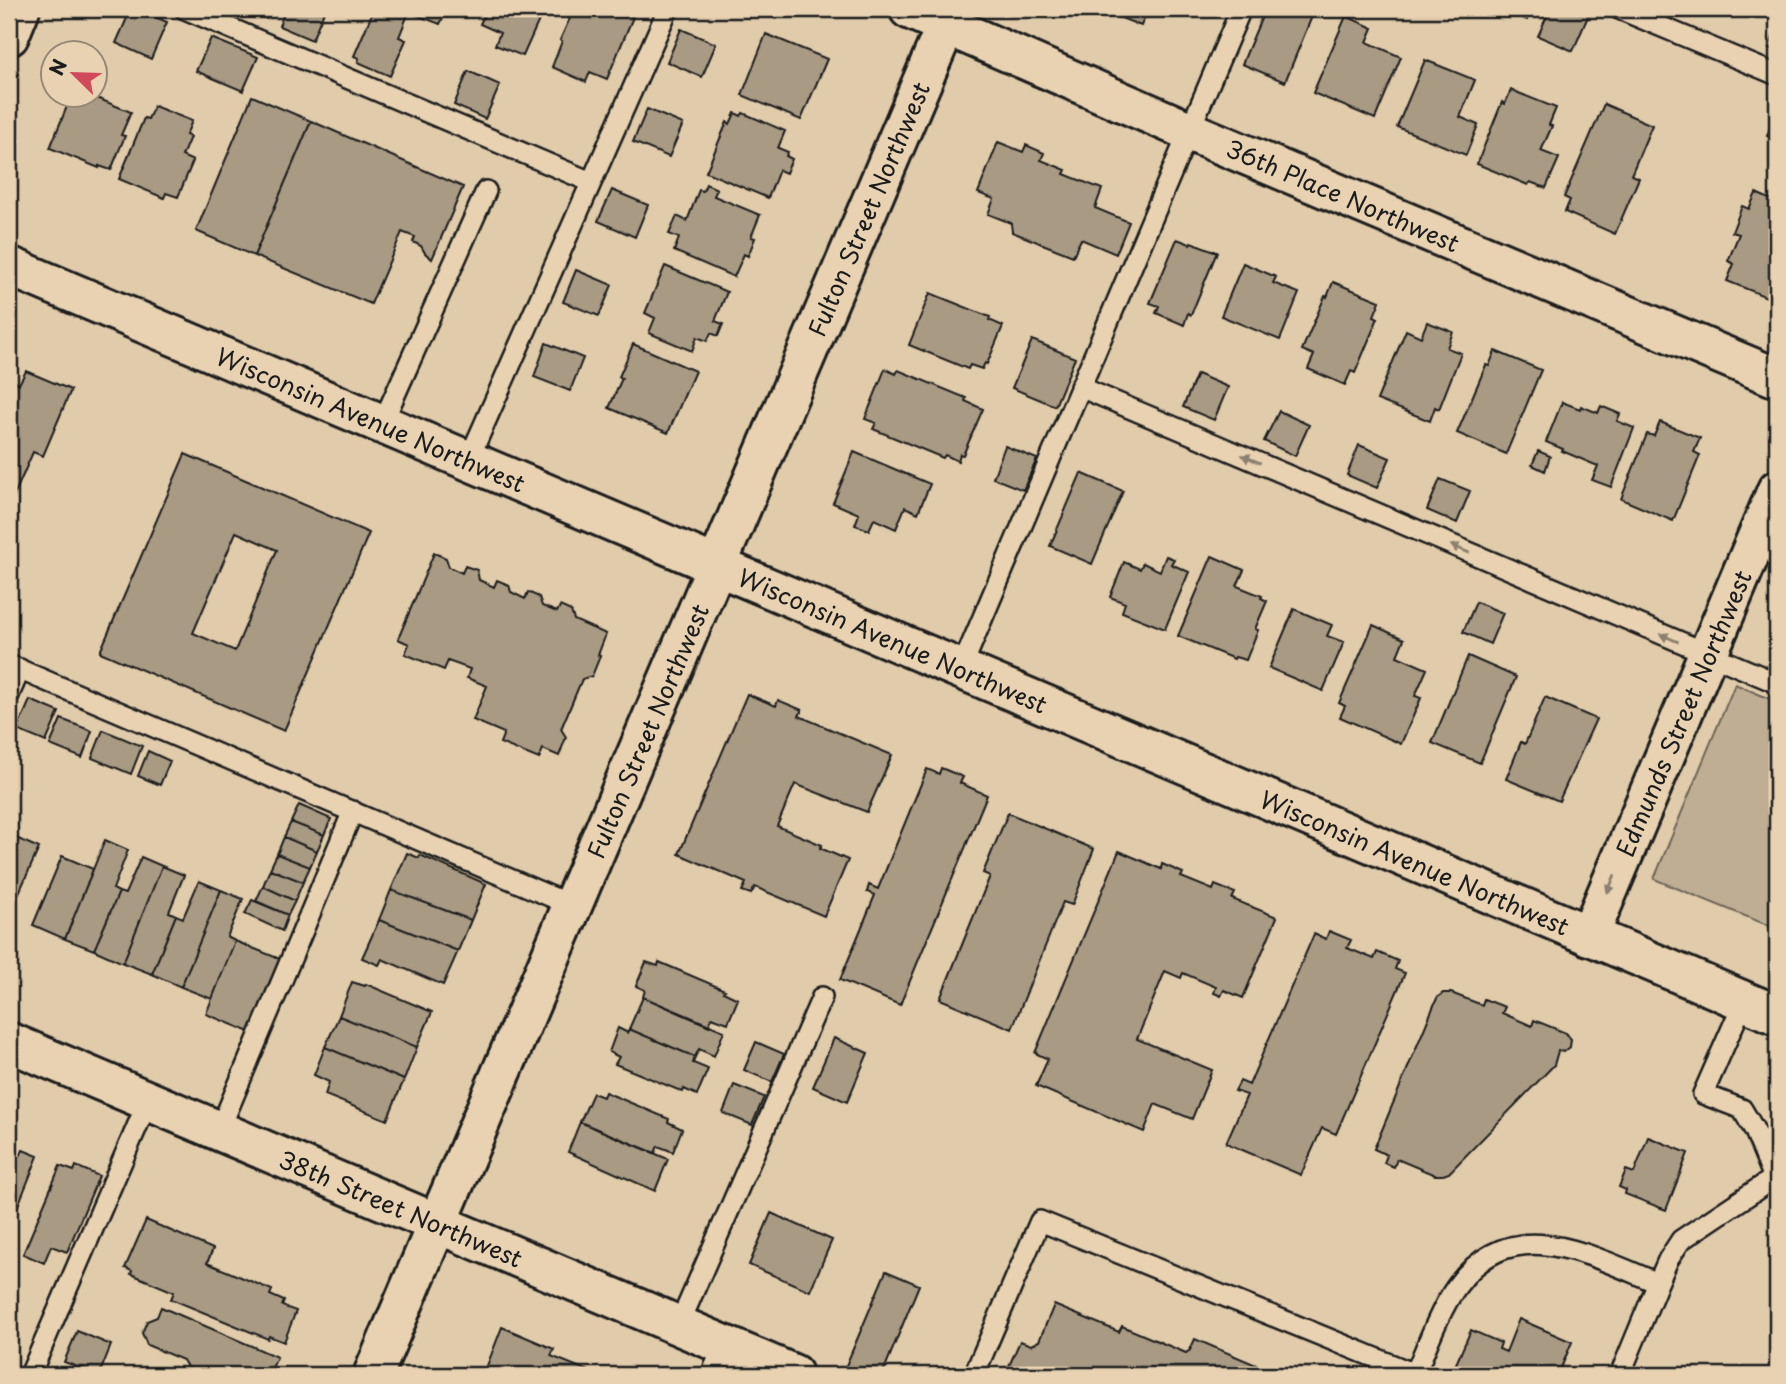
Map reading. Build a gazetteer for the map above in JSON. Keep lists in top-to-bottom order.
{
  "streets": {
    "street": [
      "36th Place Northwest",
      "Fulton Street Northwest",
      "Wisconsin Avenue Northwest",
      "Edmunds Street Northwest",
      "38th Street Northwest"
    ]
  },
  "crossings": [
    ["36th Place Northwest", "Fulton Street Northwest"],
    ["Fulton Street Northwest", "Wisconsin Avenue Northwest"],
    ["Fulton Street Northwest", "38th Street Northwest"],
    ["Wisconsin Avenue Northwest", "Edmunds Street Northwest"]
  ],
  "one_way": ["Edmunds Street Northwest"],
  "north": "top left"
}
